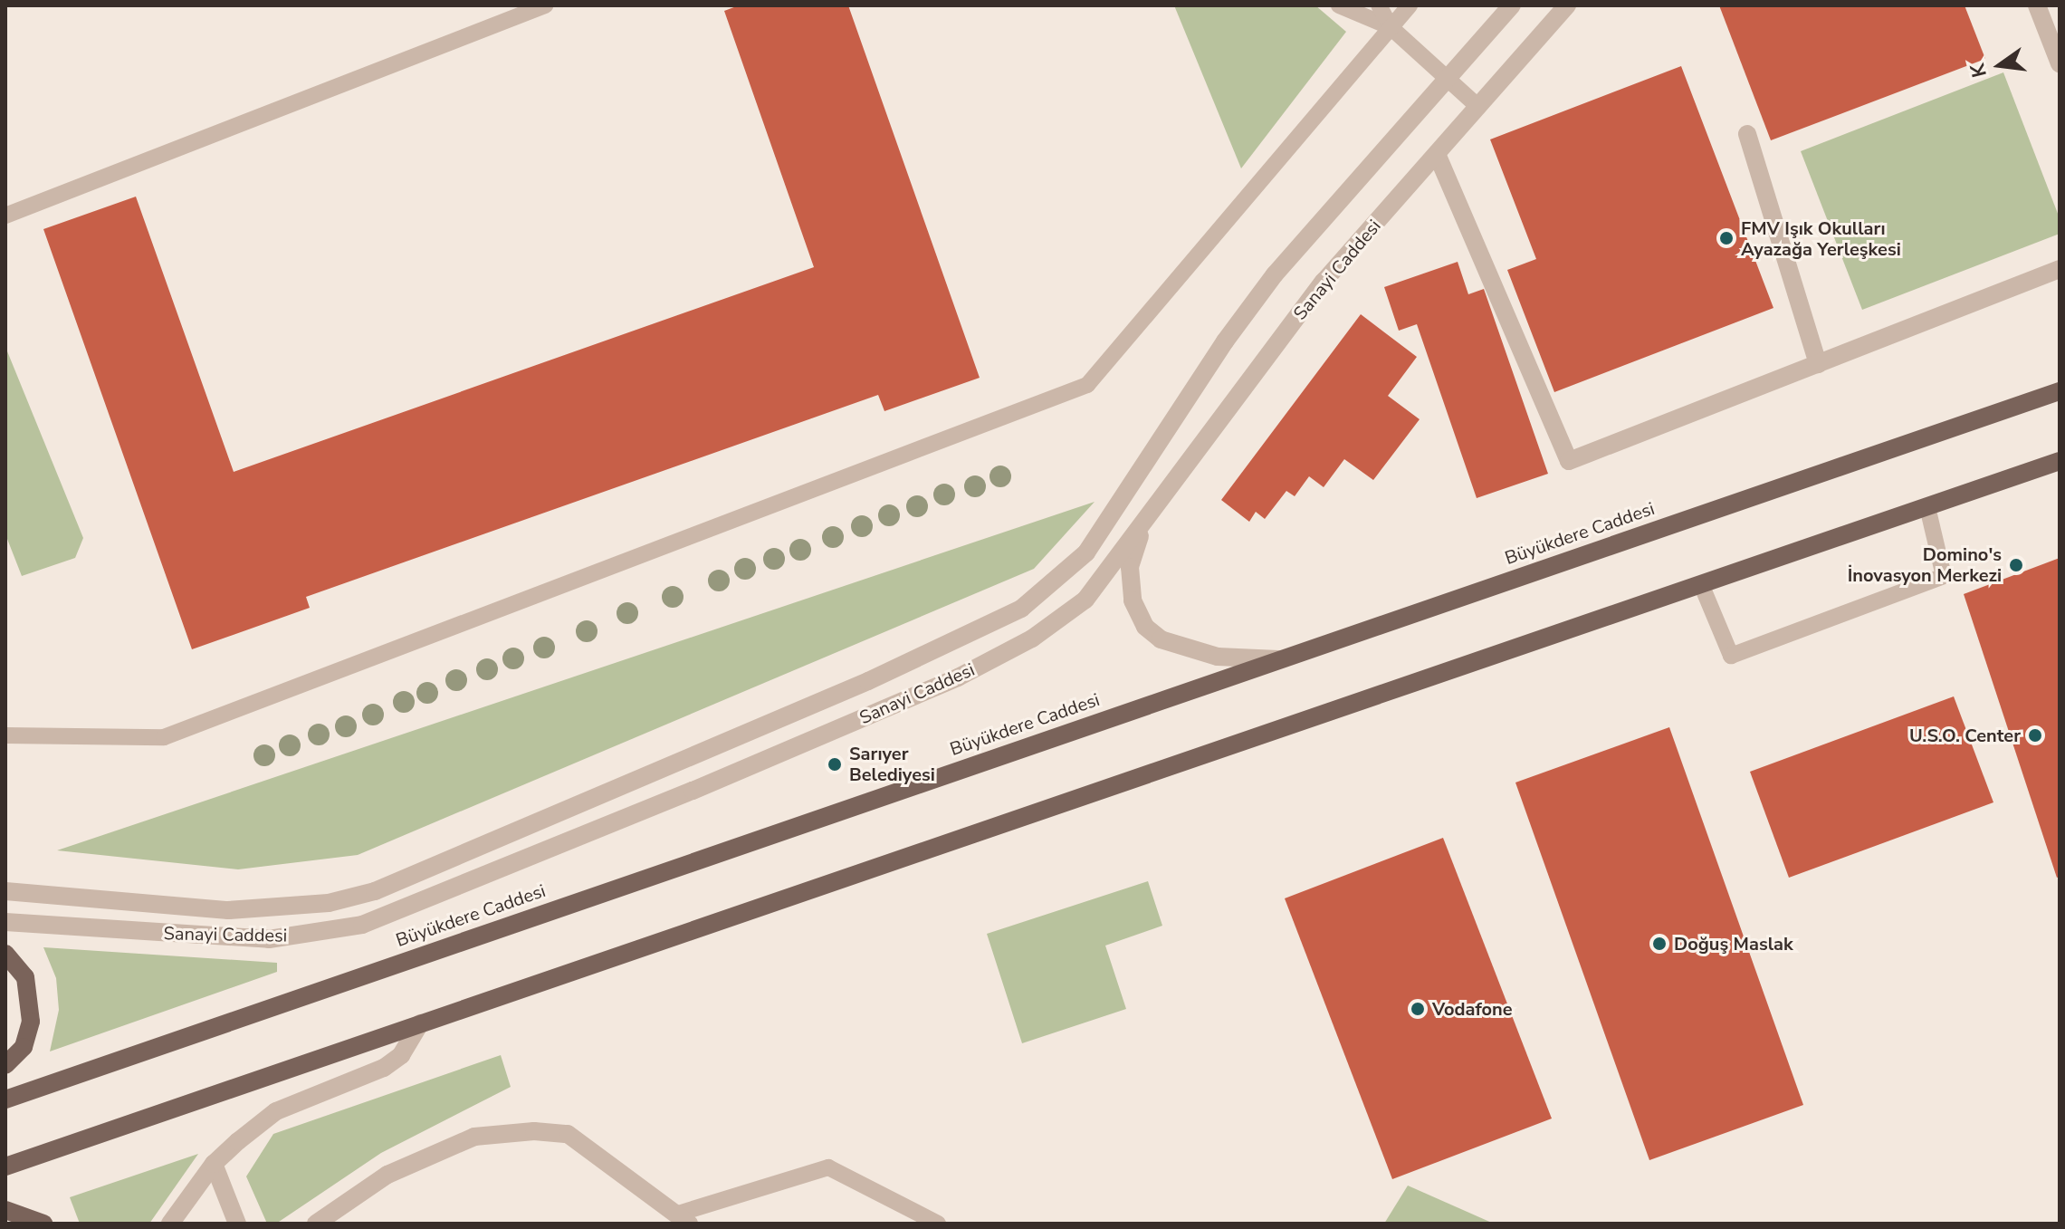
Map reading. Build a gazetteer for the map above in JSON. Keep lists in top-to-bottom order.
{
  "streets": {
    "main road": ["Büyükdere Caddesi"],
    "street": ["Sanayi Caddesi"]
  },
  "places": [
    "FMV Işık Okulları Ayazağa Yerleşkesi",
    "Domino's İnovasyon Merkezi",
    "U.S.O. Center",
    "Sarıyer Belediyesi",
    "Doğuş Maslak",
    "Vodafone"
  ],
  "north": "left"
}
